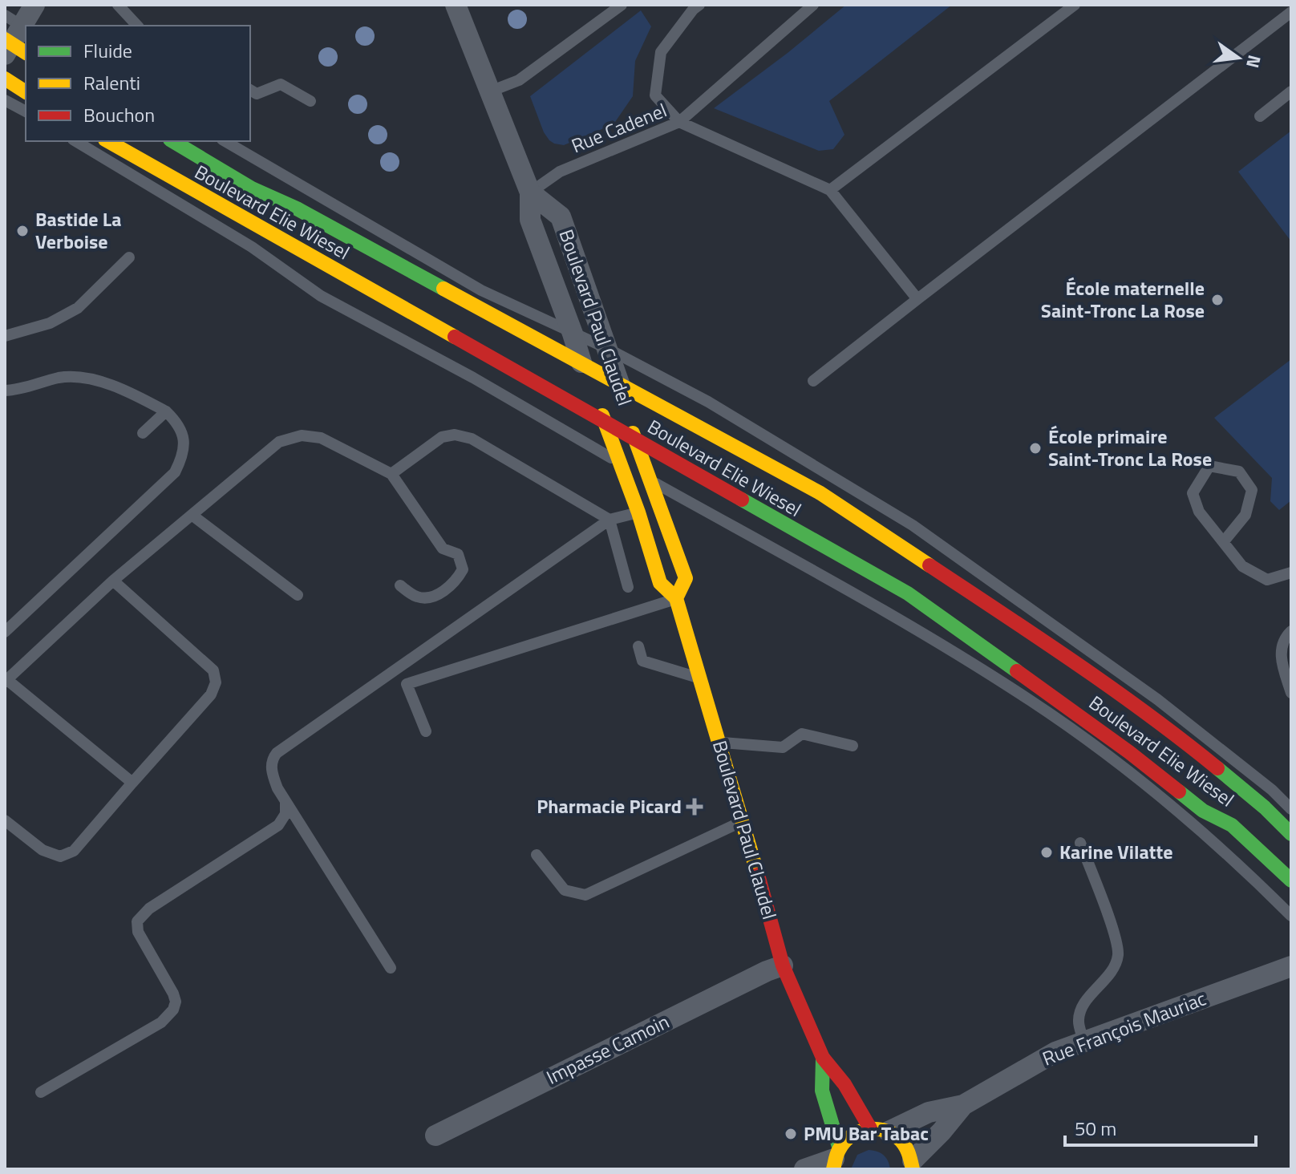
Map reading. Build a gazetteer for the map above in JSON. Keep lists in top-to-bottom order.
{
  "streets": {
    "street": [
      "Boulevard Elie Wiesel",
      "Boulevard Paul Claudel",
      "Rue François Mauriac",
      "Impasse Camoin"
    ],
    "lane": ["Rue Cadenel"]
  },
  "crossings": [
    ["Rue Cadenel", "Boulevard Paul Claudel"],
    ["Boulevard Elie Wiesel", "Boulevard Paul Claudel"],
    ["Boulevard Paul Claudel", "Rue François Mauriac"],
    ["Boulevard Paul Claudel", "Impasse Camoin"]
  ],
  "places": {
    "other": [
      "Bastide La Verboise",
      "École maternelle Saint-Tronc La Rose",
      "École primaire Saint-Tronc La Rose",
      "Karine Vilatte",
      "PMU Bar Tabac"
    ],
    "health": ["Pharmacie Picard"]
  },
  "legend": ["Fluide", "Ralenti", "Bouchon"],
  "scale_bar": "50 m",
  "north": "right"
}
